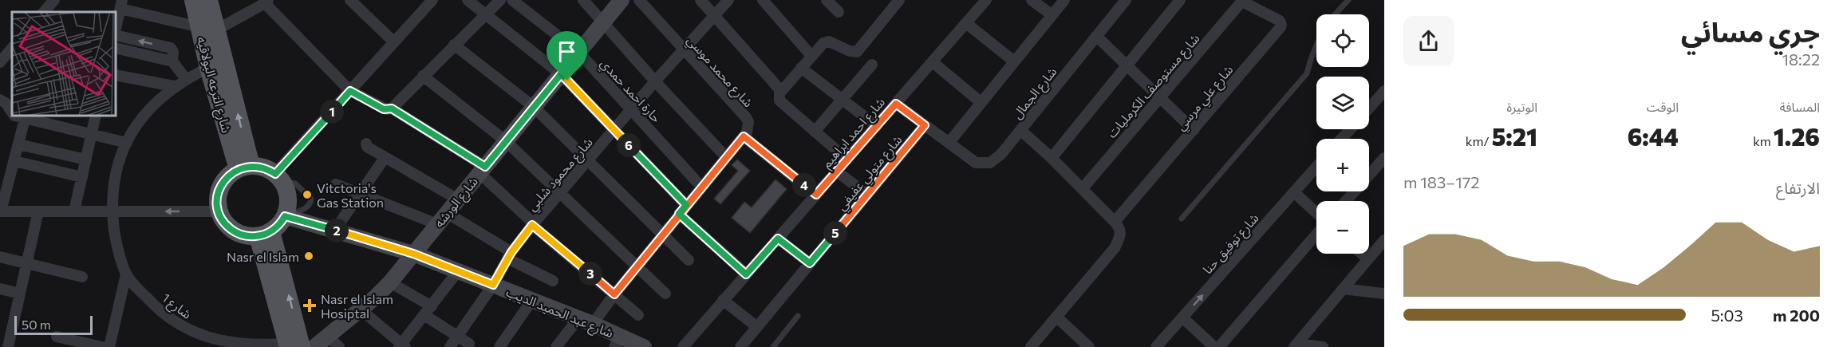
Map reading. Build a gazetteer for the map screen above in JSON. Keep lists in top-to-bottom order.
{
  "streets": {
    "main road": ["شارع الترعه البولاقيه"],
    "street": [
      "شارع محمد موسي",
      "شارع مستوصف الكرمليات",
      "حارة احمد حمدي",
      "شارع الجمال",
      "شارع علي مرسي",
      "شارع احمد ابراهيم",
      "شارع متولي عفيفي",
      "شارع محمود شلبي",
      "شارع الورشه",
      "شارع توفيق حنا",
      "شارع 1",
      "شارع عبد الحميد الديب"
    ]
  },
  "crossings": [
    ["شارع محمد موسي", "شارع محمود شلبي"],
    ["شارع الترعه البولاقيه", "شارع 1"],
    ["شارع الترعه البولاقيه", "شارع عبد الحميد الديب"],
    ["شارع مستوصف الكرمليات", "شارع علي مرسي"],
    ["حارة احمد حمدي", "شارع محمود شلبي"],
    ["حارة احمد حمدي", "شارع الورشه"],
    ["شارع محمود شلبي", "شارع عبد الحميد الديب"],
    ["شارع الورشه", "شارع عبد الحميد الديب"]
  ],
  "places": {
    "other": ["Vitctoria's Gas Station", "Nasr el Islam"],
    "health": ["Nasr el Islam Hosiptal"]
  },
  "scale_bar": "50 m",
  "page": {
    "heading": ["جري مسائي", "18:22"],
    "map_buttons": ["+", "−"],
    "stats": [
      ["المسافة", "1.26 km"],
      ["الوقت", "6:44"],
      ["الوتيرة", "5:21 /km"]
    ],
    "pins": [
      "1",
      "6",
      "4",
      "2",
      "5",
      "3"
    ],
    "chart": ["الارتفاع", "172–183 m"],
    "list": [
      {
        "name": "200 m",
        "note": "5:03"
      }
    ],
    "scale": "50 m"
  }
}
